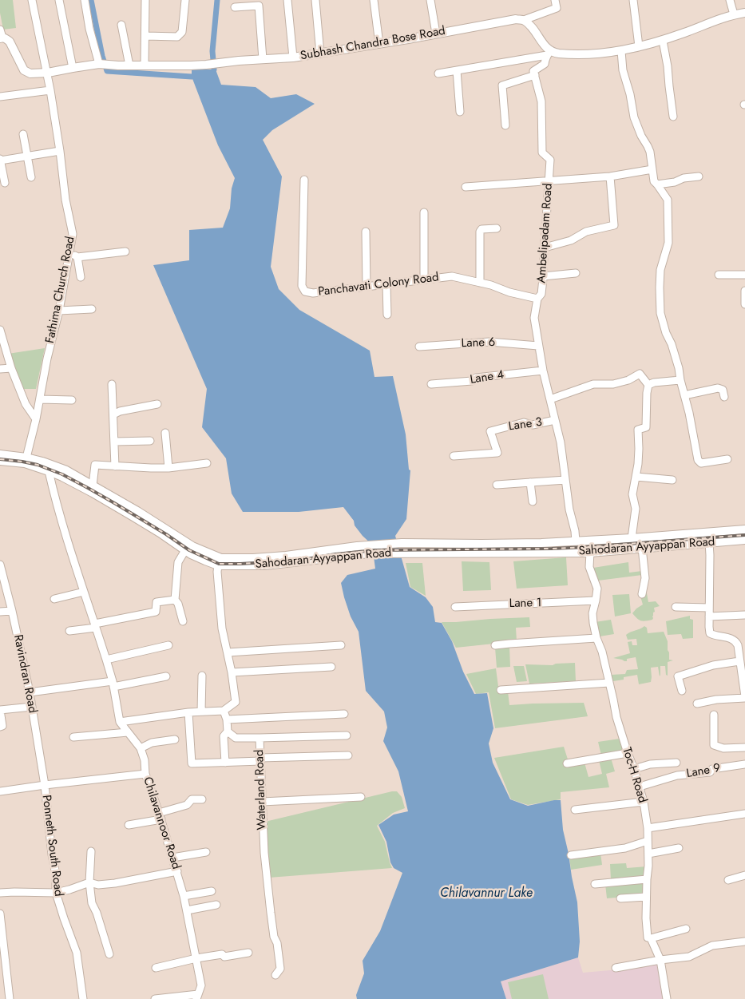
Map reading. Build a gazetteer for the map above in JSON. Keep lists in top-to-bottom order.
{
  "streets": {
    "main road": ["Subhash Chandra Bose Road", "Sahodaran Ayyappan Road"],
    "street": [
      "Ambelipadam Road",
      "Panchavati Colony Road",
      "Fathima Church Road",
      "Lane 6",
      "Lane 4",
      "Lane 3",
      "Lane 1",
      "Ravindran Road",
      "Lane 9",
      "Toc-H Road",
      "Waterland Road",
      "Chilavannoor Road",
      "Ponneth South Road"
    ]
  },
  "crossings": [
    ["Subhash Chandra Bose Road", "Fathima Church Road"],
    ["Ambelipadam Road", "Panchavati Colony Road"],
    ["Ambelipadam Road", "Lane 6"],
    ["Ambelipadam Road", "Lane 4"],
    ["Ambelipadam Road", "Lane 3"],
    ["Ambelipadam Road", "Sahodaran Ayyappan Road"],
    ["Fathima Church Road", "Sahodaran Ayyappan Road"],
    ["Sahodaran Ayyappan Road", "Toc-H Road"],
    ["Sahodaran Ayyappan Road", "Chilavannoor Road"],
    ["Lane 1", "Toc-H Road"],
    ["Ravindran Road", "Ponneth South Road"],
    ["Lane 9", "Toc-H Road"]
  ],
  "water": ["Chilavannur Lake"]
}
